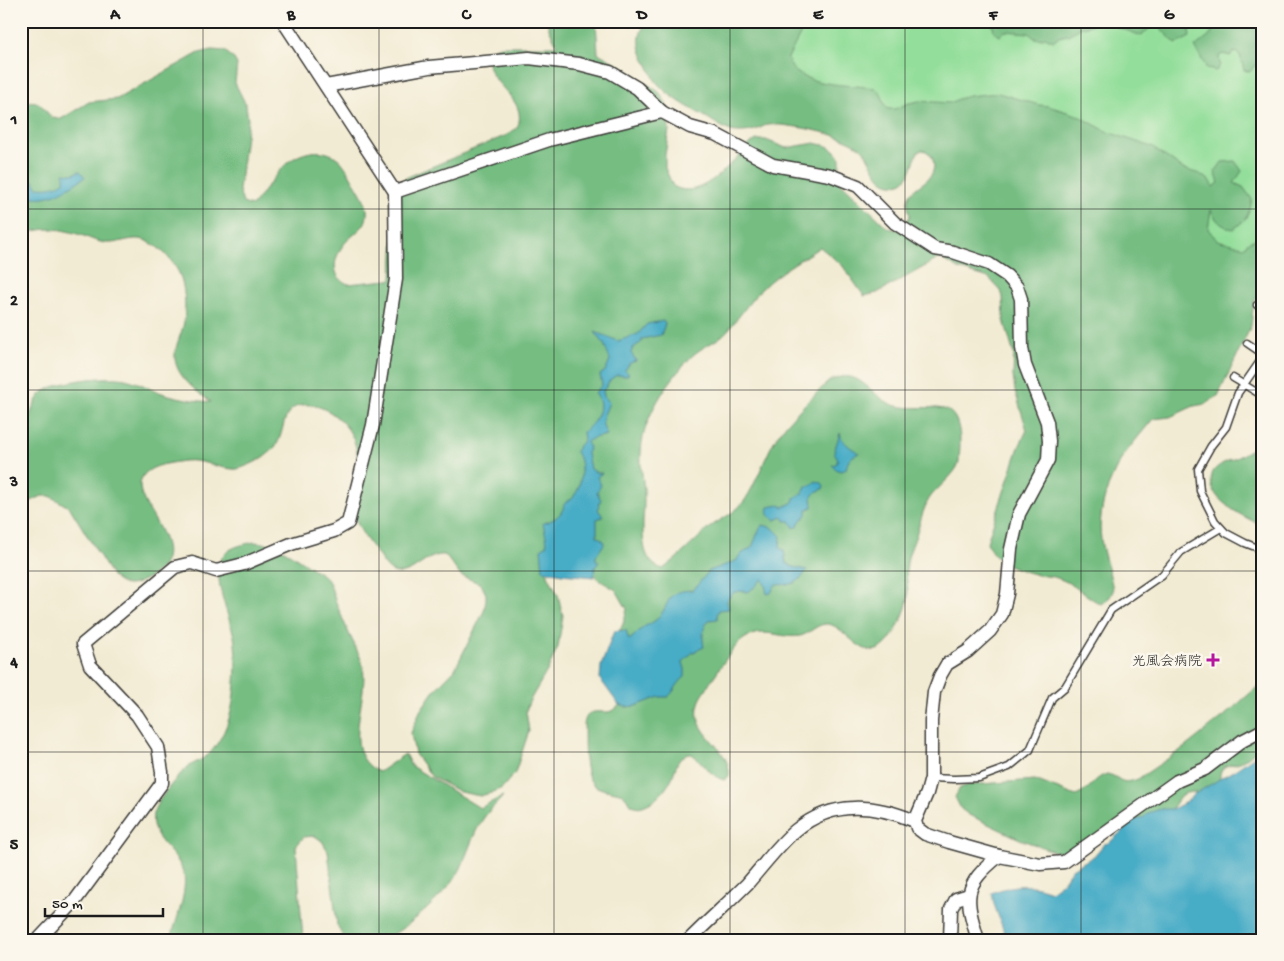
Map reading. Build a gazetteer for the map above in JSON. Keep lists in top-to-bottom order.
{
  "places": {
    "health": ["光風会病院"]
  },
  "scale_bar": "50 m",
  "grid": {
    "columns": [
      "A",
      "B",
      "C",
      "D",
      "E",
      "F",
      "G"
    ],
    "rows": [
      "1",
      "2",
      "3",
      "4",
      "5"
    ]
  }
}
